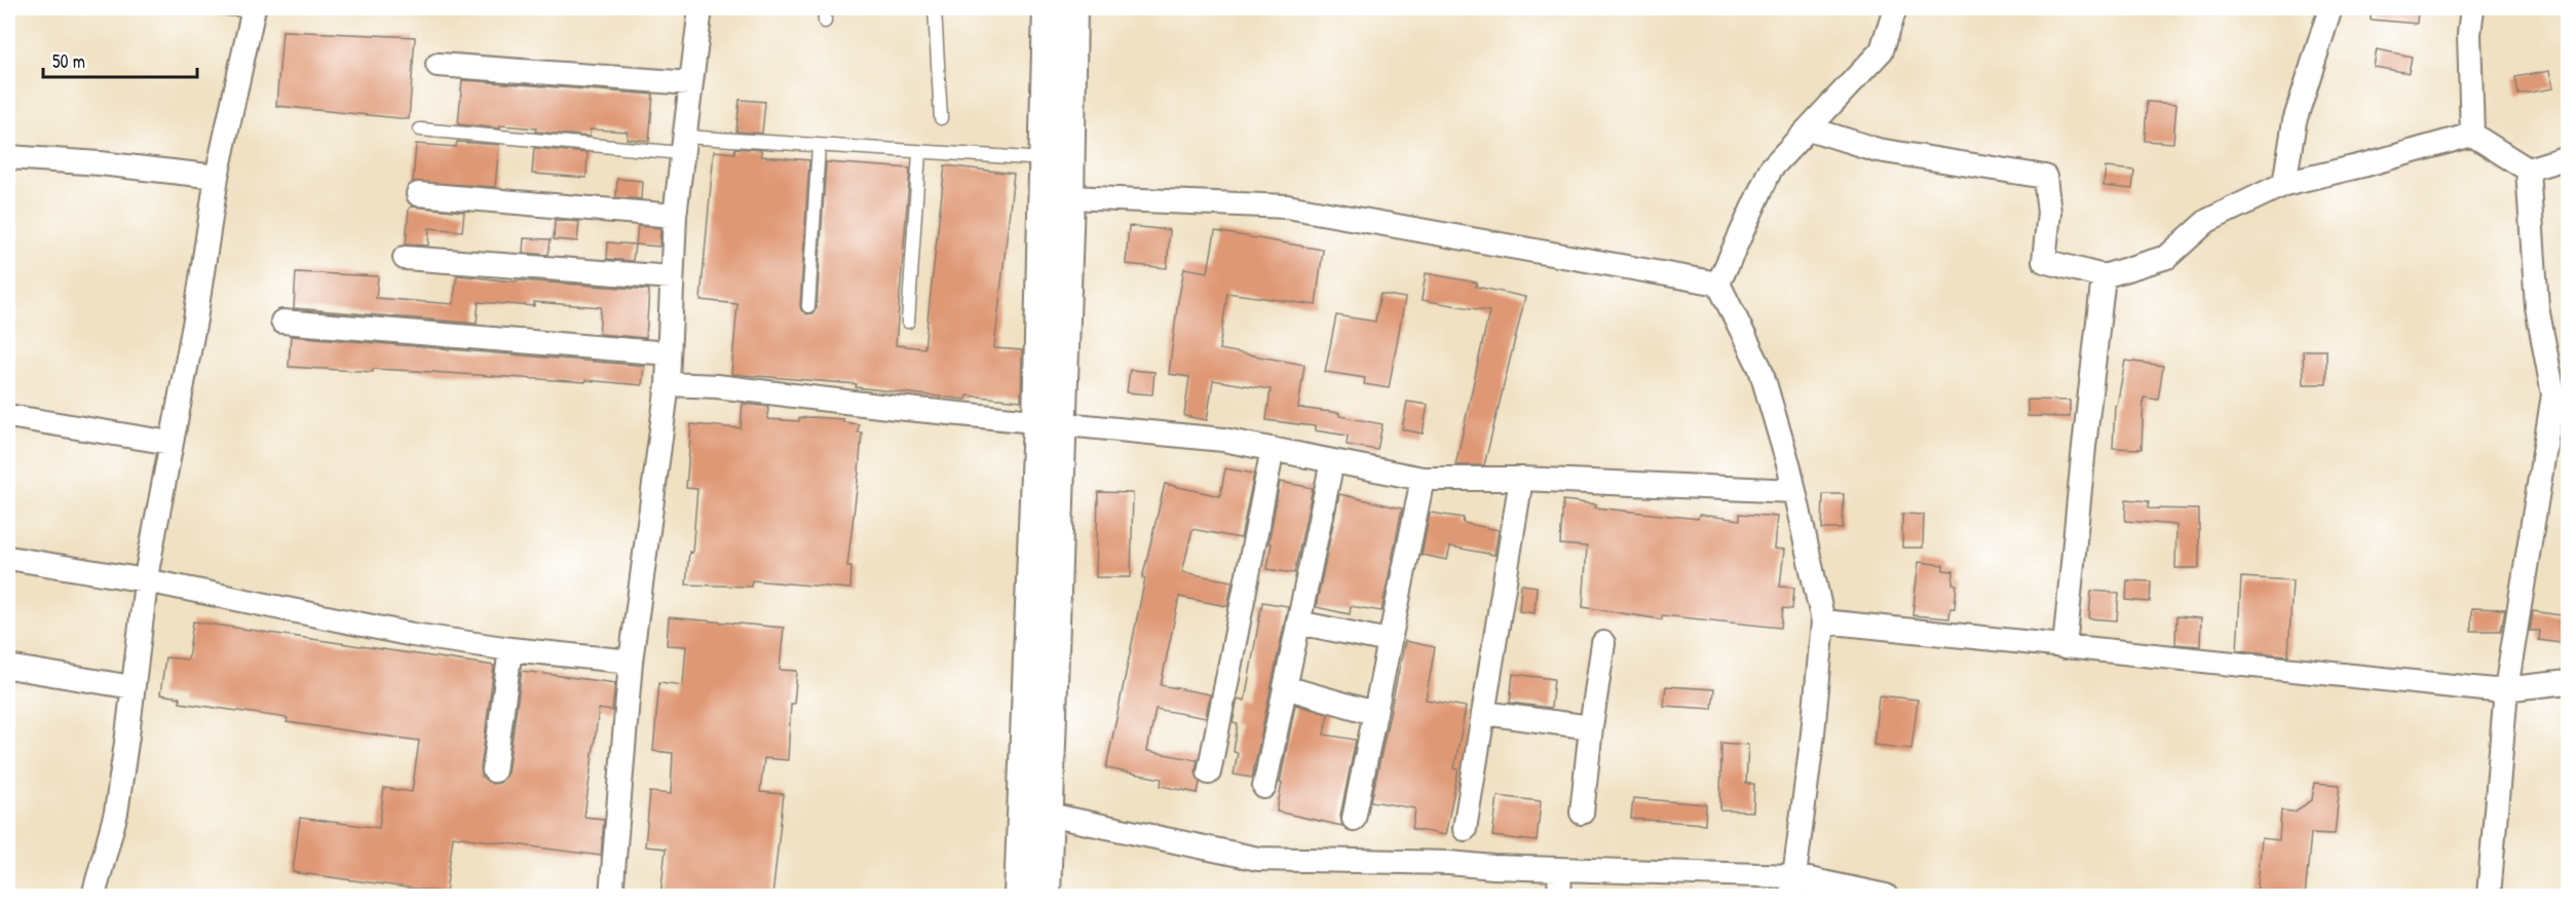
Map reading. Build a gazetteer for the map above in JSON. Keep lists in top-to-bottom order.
{
  "scale_bar": "50 m"
}
